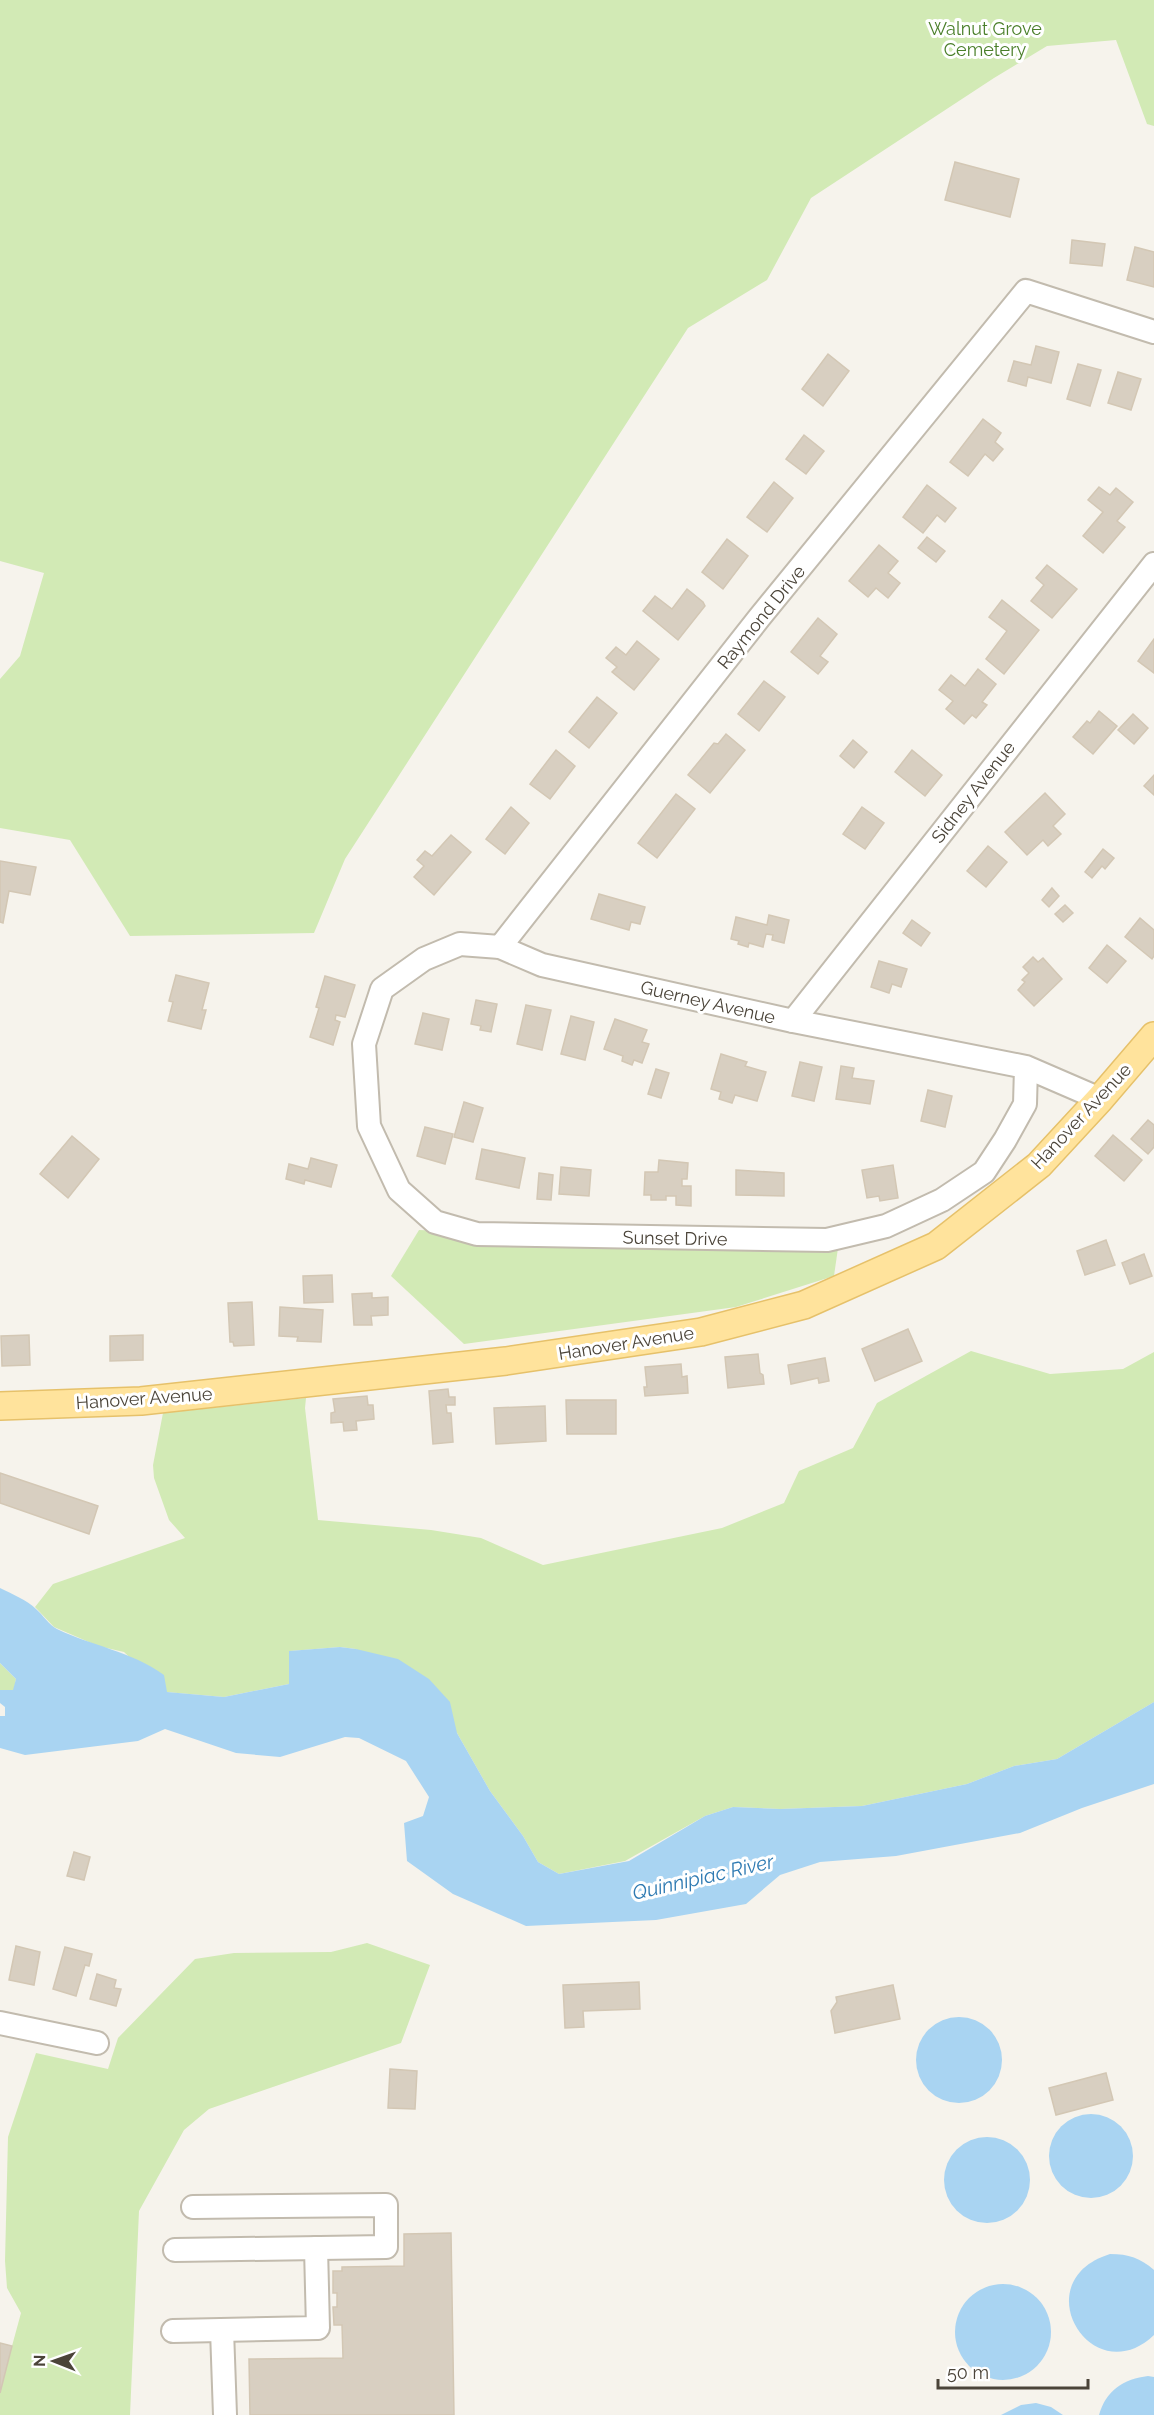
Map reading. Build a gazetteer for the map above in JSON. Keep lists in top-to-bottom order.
{
  "streets": {
    "main road": ["Hanover Avenue"],
    "street": [
      "Raymond Drive",
      "Sidney Avenue",
      "Guerney Avenue",
      "Sunset Drive"
    ]
  },
  "crossings": [
    ["Raymond Drive", "Guerney Avenue"],
    ["Sidney Avenue", "Guerney Avenue"],
    ["Guerney Avenue", "Hanover Avenue"],
    ["Guerney Avenue", "Sunset Drive"]
  ],
  "water": ["Quinnipiac River"],
  "parks": ["Walnut Grove Cemetery"],
  "scale_bar": "50 m",
  "north": "left"
}
